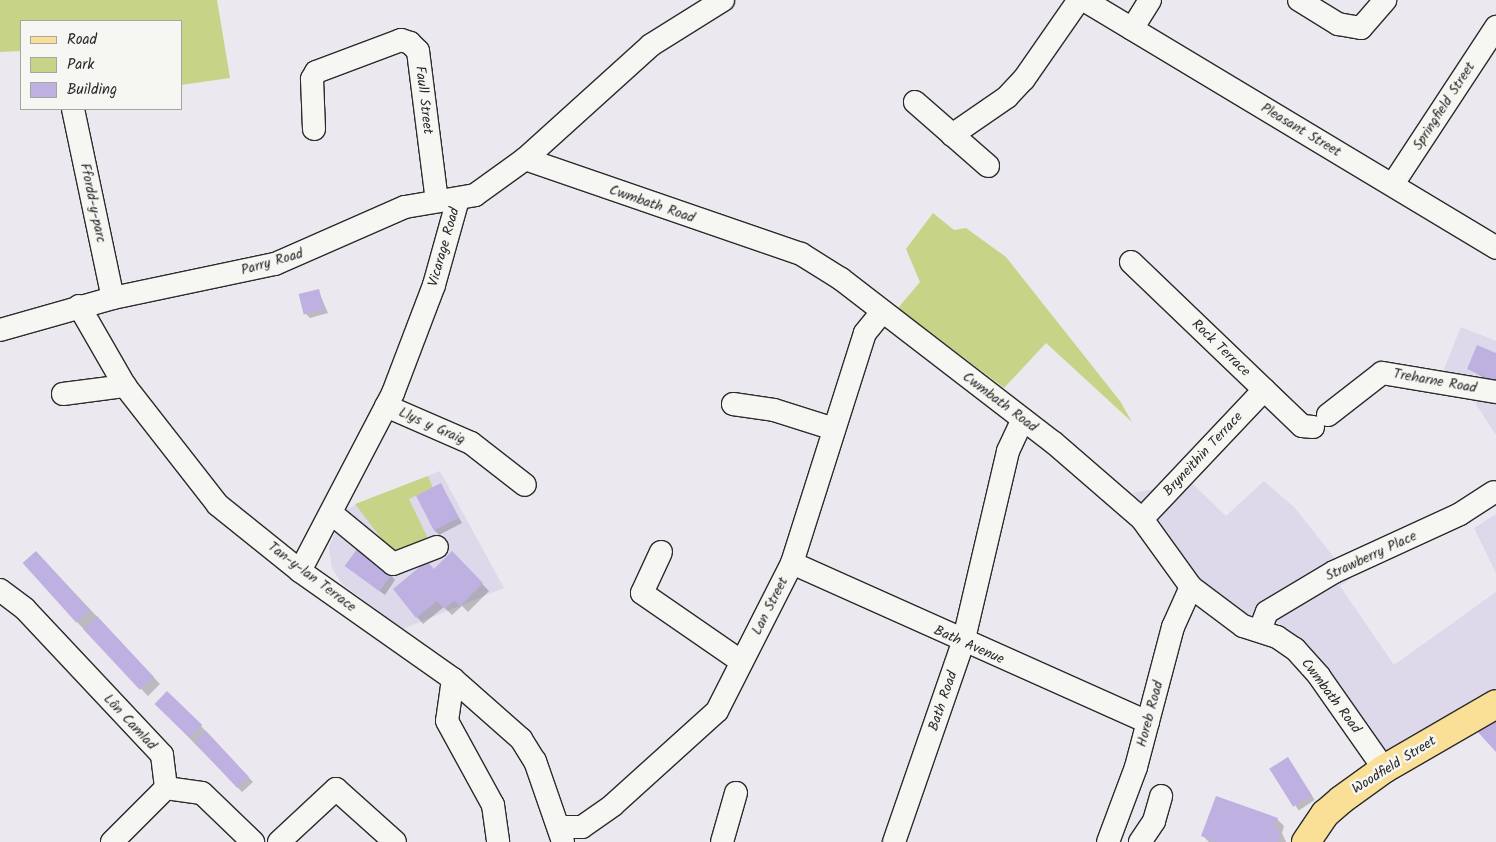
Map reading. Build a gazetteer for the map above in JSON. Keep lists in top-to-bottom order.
{
  "streets": {
    "main road": ["Woodfield Street"],
    "street": [
      "Faull Street",
      "Springfield Street",
      "Pleasant Street",
      "Ffordd-y-parc",
      "Cwmbath Road",
      "Vicarage Road",
      "Parry Road",
      "Rock Terrace",
      "Treharne Road",
      "Llys y Graig",
      "Bryneithin Terrace",
      "Strawberry Place",
      "Tan-y-lan Terrace",
      "Lan Street",
      "Bath Avenue",
      "Bath Road",
      "Horeb Road",
      "Lôn Camlad"
    ]
  },
  "crossings": [
    ["Faull Street", "Vicarage Road"],
    ["Faull Street", "Parry Road"],
    ["Springfield Street", "Pleasant Street"],
    ["Ffordd-y-parc", "Parry Road"],
    ["Cwmbath Road", "Vicarage Road"],
    ["Cwmbath Road", "Bryneithin Terrace"],
    ["Cwmbath Road", "Strawberry Place"],
    ["Cwmbath Road", "Lan Street"],
    ["Cwmbath Road", "Bath Road"],
    ["Cwmbath Road", "Horeb Road"],
    ["Cwmbath Road", "Woodfield Street"],
    ["Vicarage Road", "Parry Road"],
    ["Vicarage Road", "Llys y Graig"],
    ["Vicarage Road", "Tan-y-lan Terrace"],
    ["Parry Road", "Tan-y-lan Terrace"],
    ["Rock Terrace", "Treharne Road"],
    ["Rock Terrace", "Bryneithin Terrace"],
    ["Tan-y-lan Terrace", "Lan Street"],
    ["Lan Street", "Bath Avenue"],
    ["Bath Avenue", "Bath Road"],
    ["Bath Avenue", "Horeb Road"]
  ],
  "legend": ["Road", "Park", "Building"]
}
